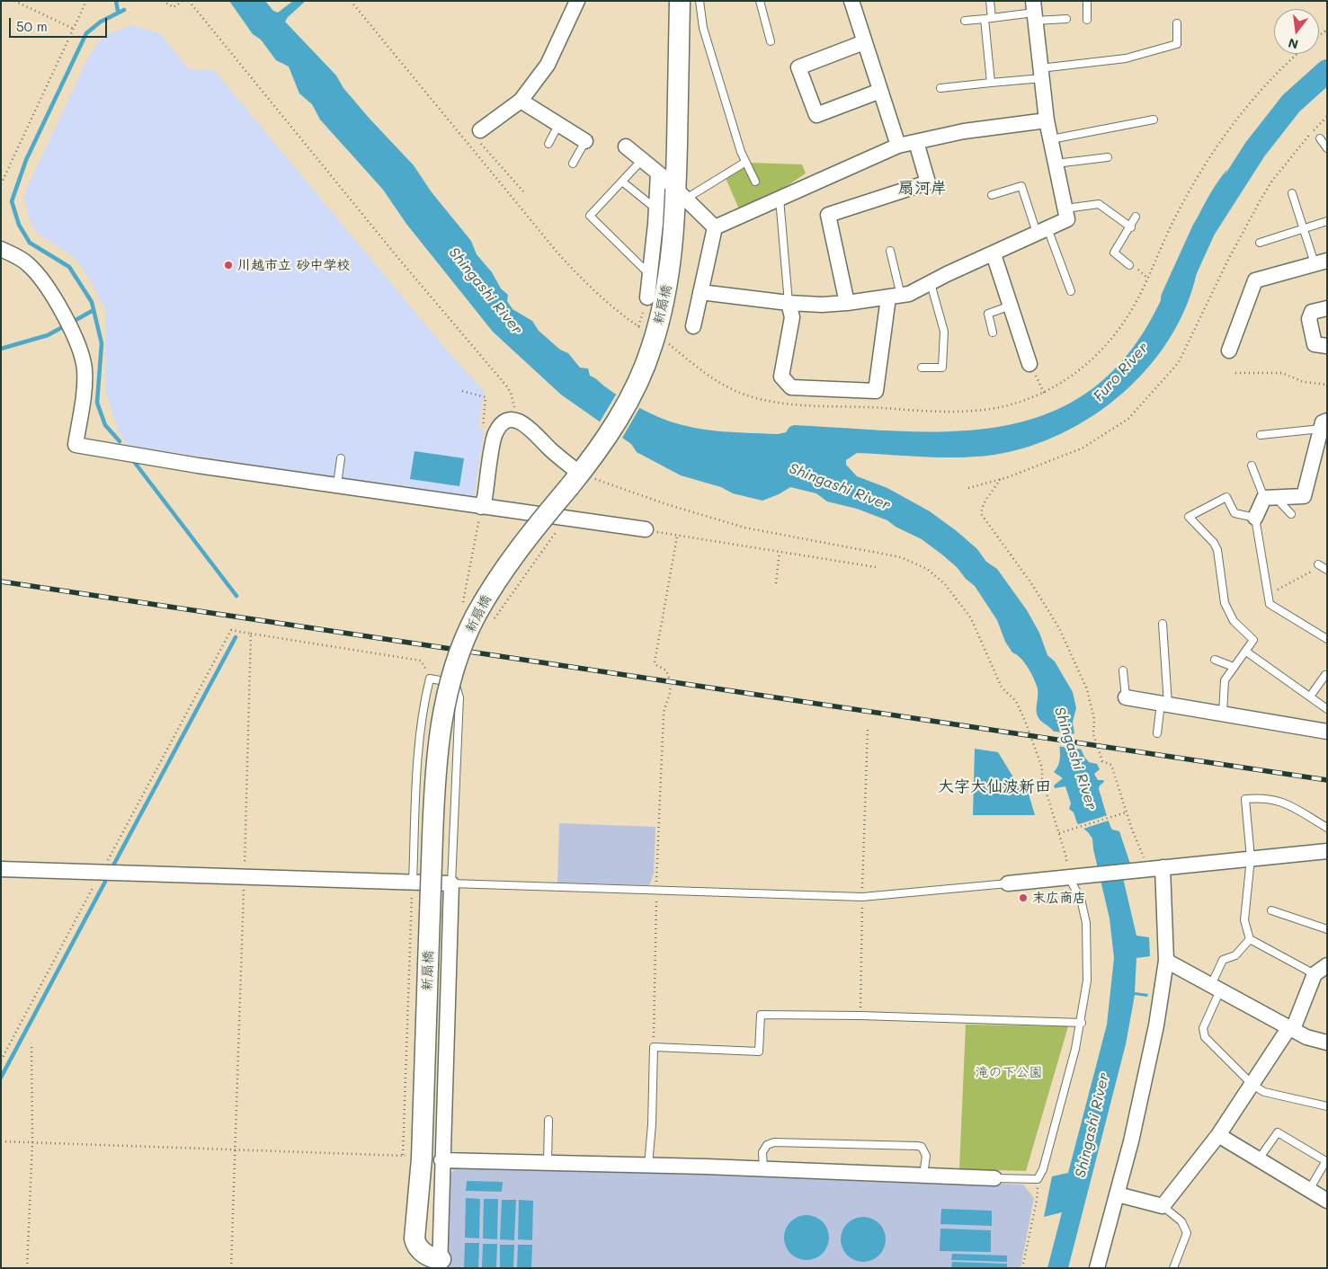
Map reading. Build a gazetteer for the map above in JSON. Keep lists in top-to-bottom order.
{
  "streets": {
    "street": ["新扇橋"]
  },
  "districts": ["扇河岸", "大字大仙波新田"],
  "water": ["Shingashi River", "Furo River"],
  "parks": ["滝の下公園"],
  "places": ["川越市立 砂中学校", "末広商店"],
  "scale_bar": "50 m",
  "north": "bottom"
}
